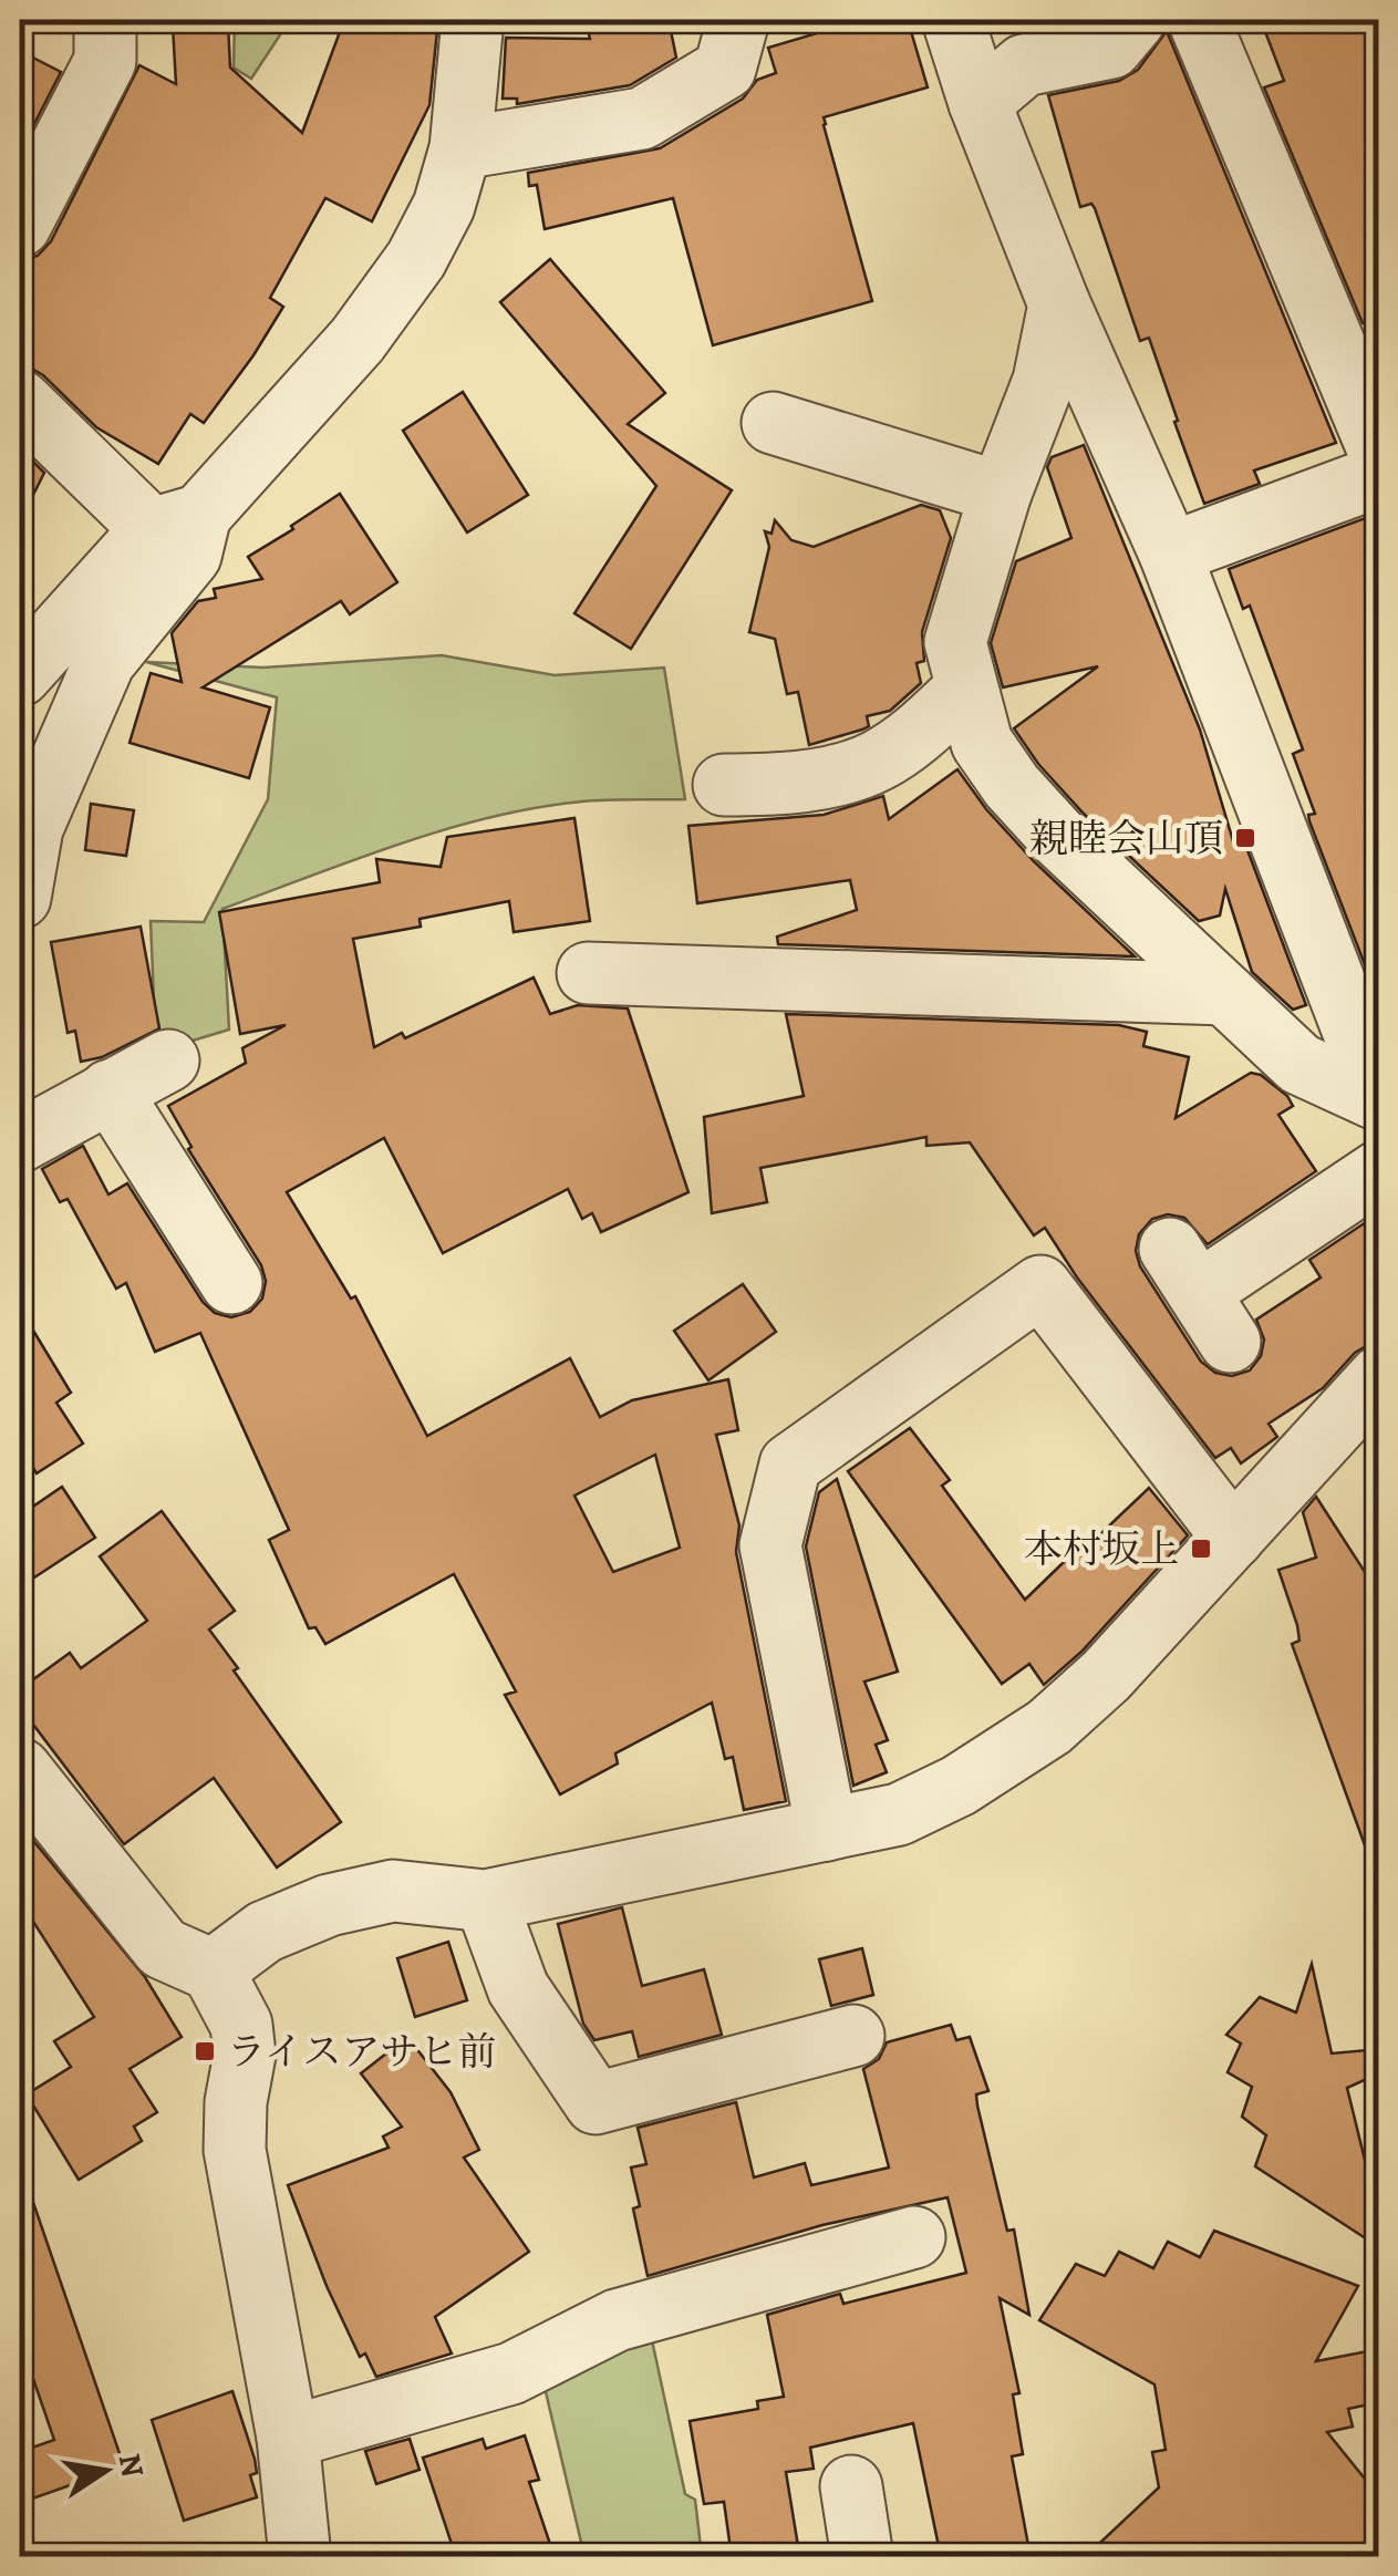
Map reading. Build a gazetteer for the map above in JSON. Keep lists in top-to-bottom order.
{
  "places": {
    "transit": ["親睦会山頂", "本村坂上", "ライスアサヒ前"]
  },
  "north": "right"
}
